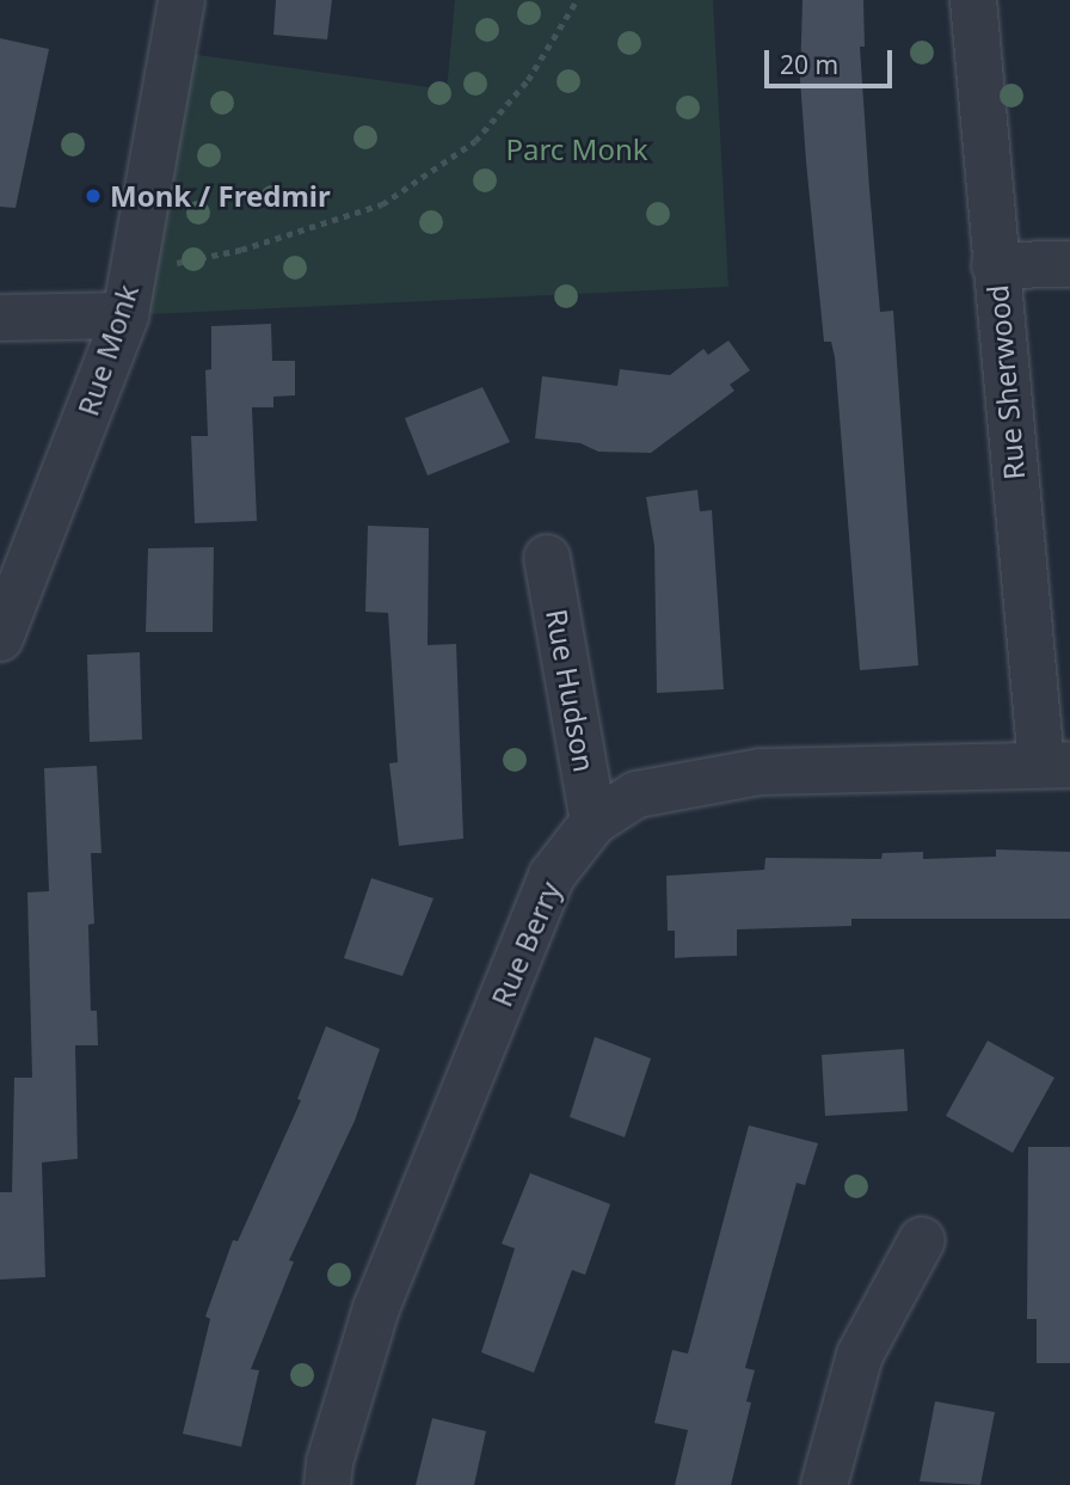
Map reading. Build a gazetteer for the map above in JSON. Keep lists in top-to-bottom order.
{
  "streets": {
    "street": [
      "Rue Monk",
      "Rue Sherwood",
      "Rue Hudson",
      "Rue Berry"
    ]
  },
  "crossings": [
    ["Rue Sherwood", "Rue Berry"],
    ["Rue Hudson", "Rue Berry"]
  ],
  "parks": ["Parc Monk"],
  "places": ["Monk / Fredmir"],
  "scale_bar": "20 m"
}
